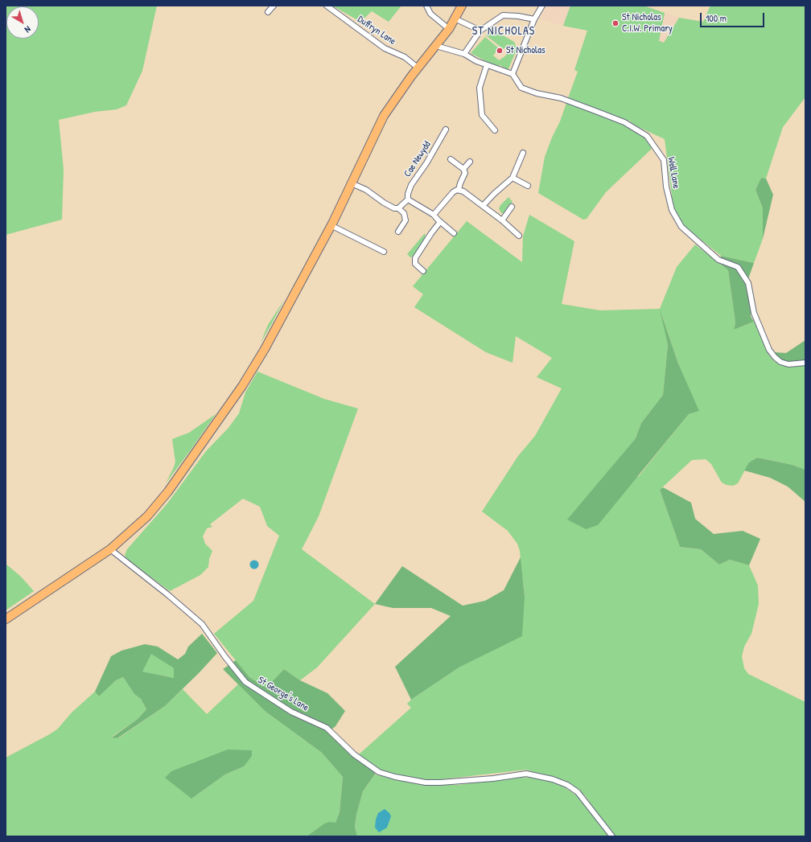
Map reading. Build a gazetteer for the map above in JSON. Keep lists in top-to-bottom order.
{
  "streets": {
    "street": [
      "Duffryn Lane",
      "Cae Newydd",
      "Well Lane",
      "St George's Lane"
    ]
  },
  "districts": ["ST NICHOLAS"],
  "places": ["St Nicholas C.I.W. Primary", "St Nicholas"],
  "scale_bar": "100 m",
  "north": "bottom right"
}
